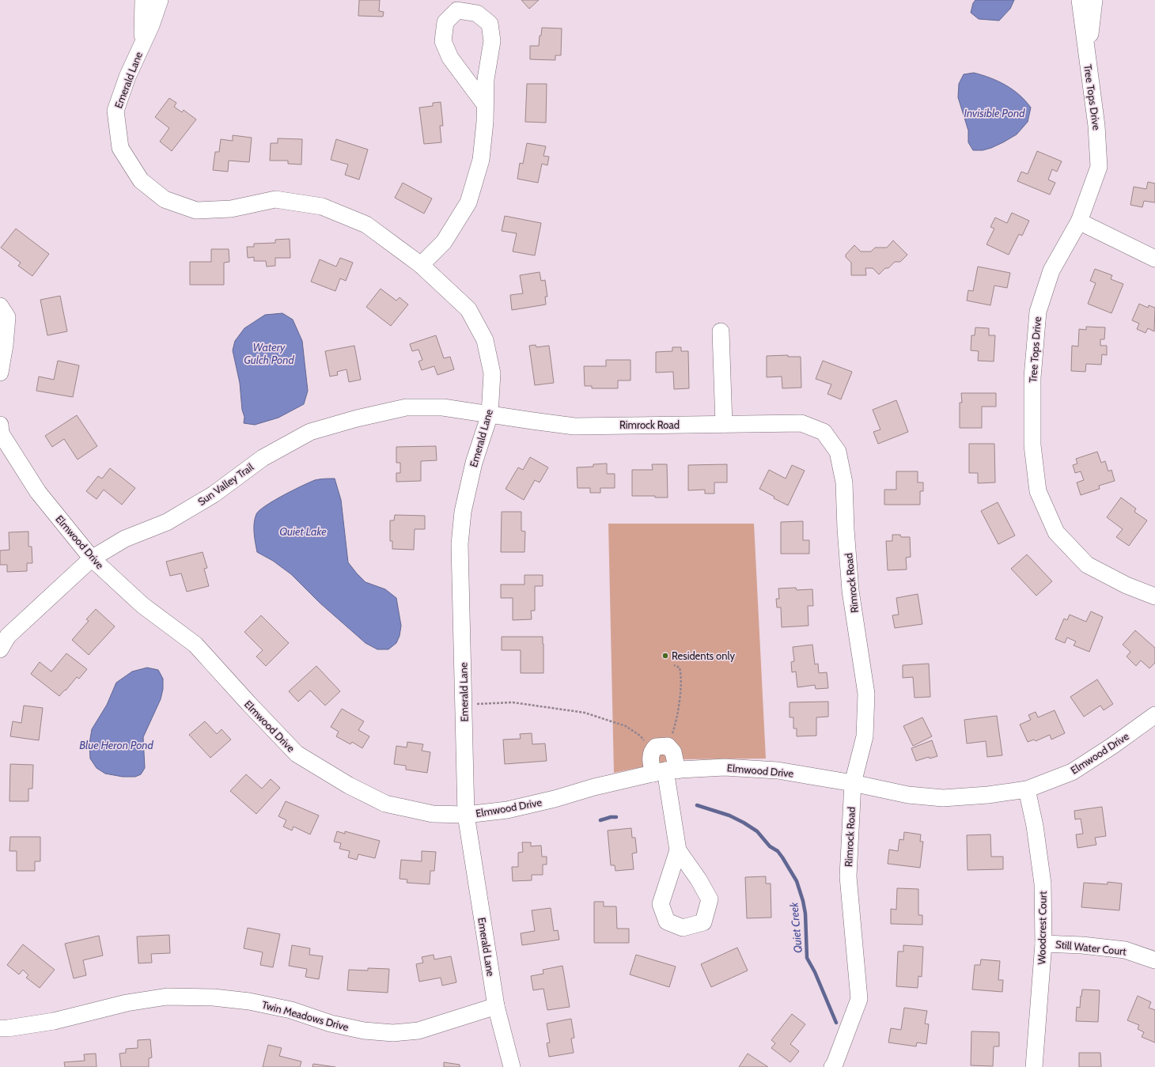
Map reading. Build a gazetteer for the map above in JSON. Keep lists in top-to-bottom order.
{
  "streets": {
    "street": [
      "Emerald Lane",
      "Tree Tops Drive",
      "Rimrock Road",
      "Sun Valley Trail",
      "Elmwood Drive",
      "Woodcrest Court",
      "Still Water Court",
      "Twin Meadows Drive"
    ]
  },
  "crossings": [
    ["Emerald Lane", "Rimrock Road"],
    ["Emerald Lane", "Sun Valley Trail"],
    ["Emerald Lane", "Elmwood Drive"],
    ["Emerald Lane", "Twin Meadows Drive"],
    ["Rimrock Road", "Sun Valley Trail"],
    ["Rimrock Road", "Elmwood Drive"],
    ["Sun Valley Trail", "Elmwood Drive"],
    ["Elmwood Drive", "Woodcrest Court"],
    ["Woodcrest Court", "Still Water Court"]
  ],
  "water": [
    "Invisible Pond",
    "Watery Gulch Pond",
    "Quiet Lake",
    "Blue Heron Pond",
    "Quiet Creek"
  ],
  "places": ["Residents only"]
}
